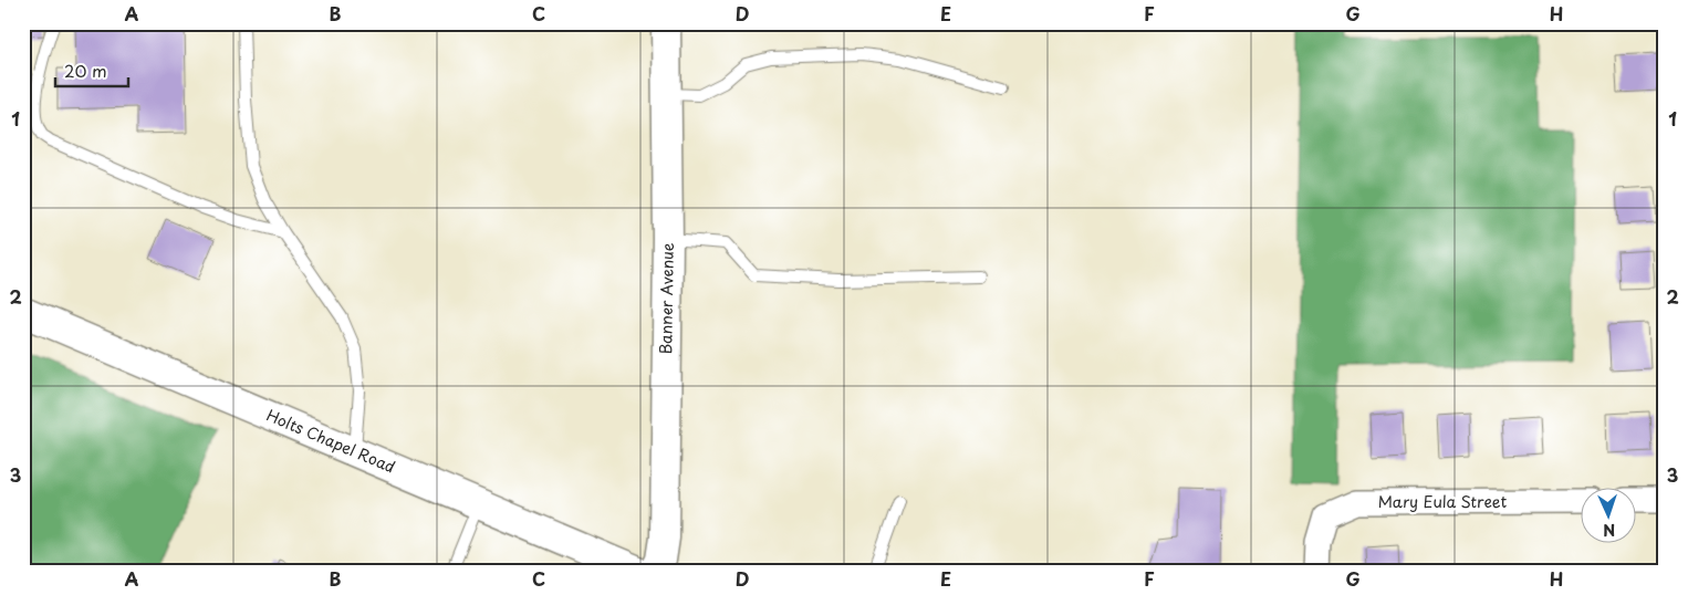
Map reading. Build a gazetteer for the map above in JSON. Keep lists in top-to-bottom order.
{
  "streets": {
    "street": ["Banner Avenue", "Holts Chapel Road", "Mary Eula Street"]
  },
  "scale_bar": "20 m",
  "north": "bottom",
  "grid": {
    "columns": [
      "A",
      "B",
      "C",
      "D",
      "E",
      "F",
      "G",
      "H"
    ],
    "rows": ["1", "2", "3"]
  }
}
